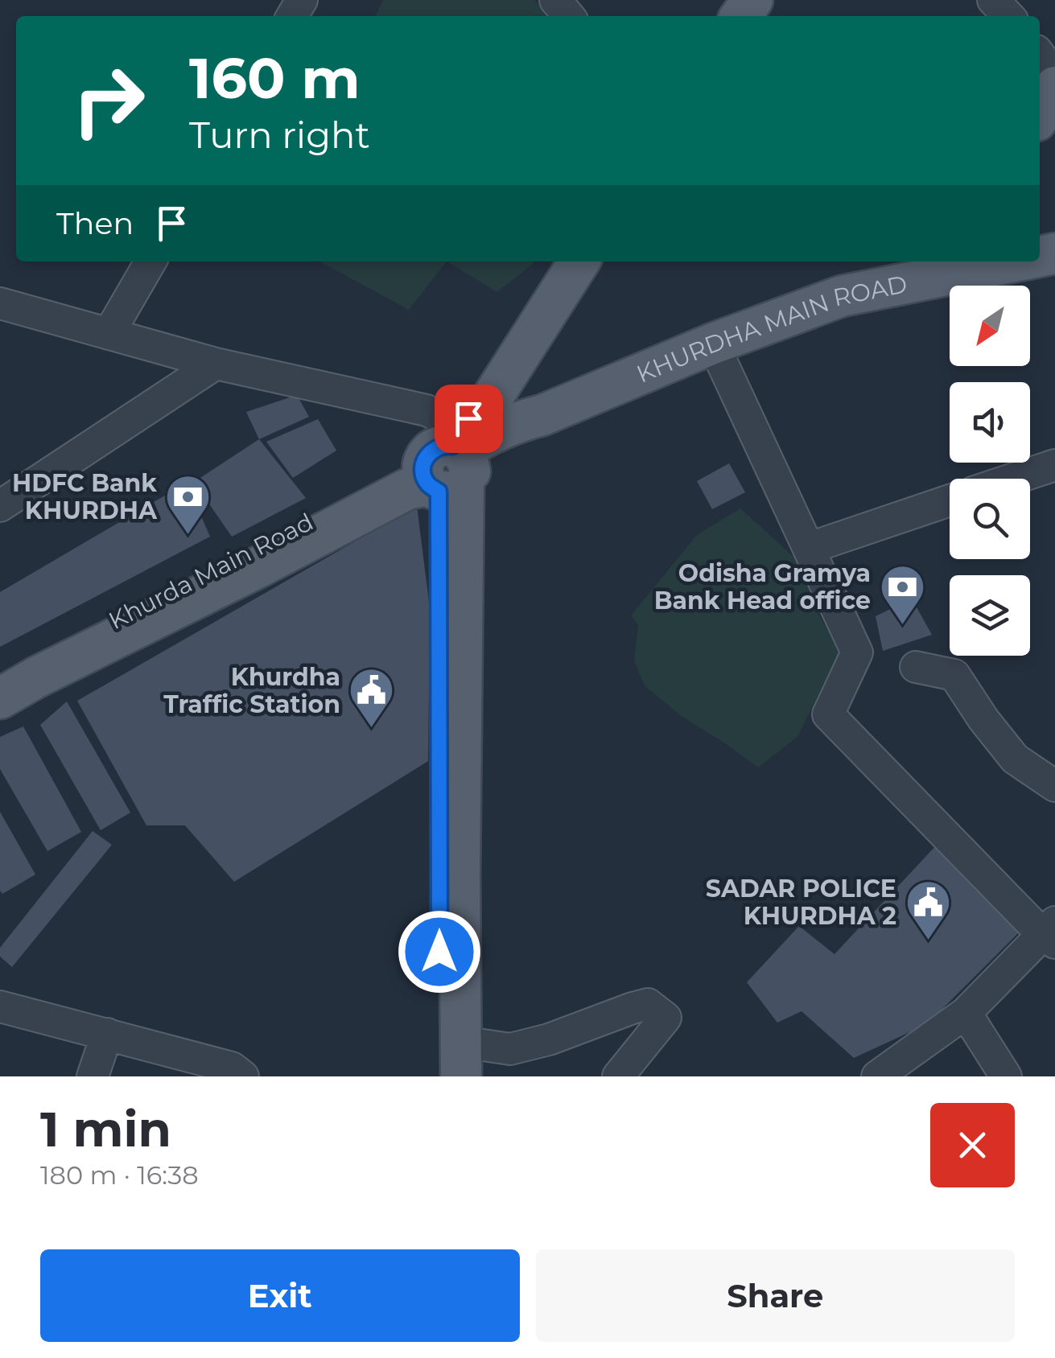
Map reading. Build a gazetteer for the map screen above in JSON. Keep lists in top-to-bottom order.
{
  "streets": {
    "main road": ["KHURDHA MAIN ROAD", "Khurda Main Road"]
  },
  "crossings": [
    ["KHURDHA MAIN ROAD", "Khurda Main Road"]
  ],
  "places": {
    "bank": ["HDFC Bank KHURDHA", "Odisha Gramya Bank Head office"],
    "public building": ["Khurdha Traffic Station", "SADAR POLICE KHURDHA 2"]
  },
  "north": "bottom left",
  "page": {
    "turn": ["160 m", "Turn right"],
    "then": "Then",
    "heading": ["1 min", "180 m · 16:38"],
    "buttons": ["Exit", "Share"]
  }
}
